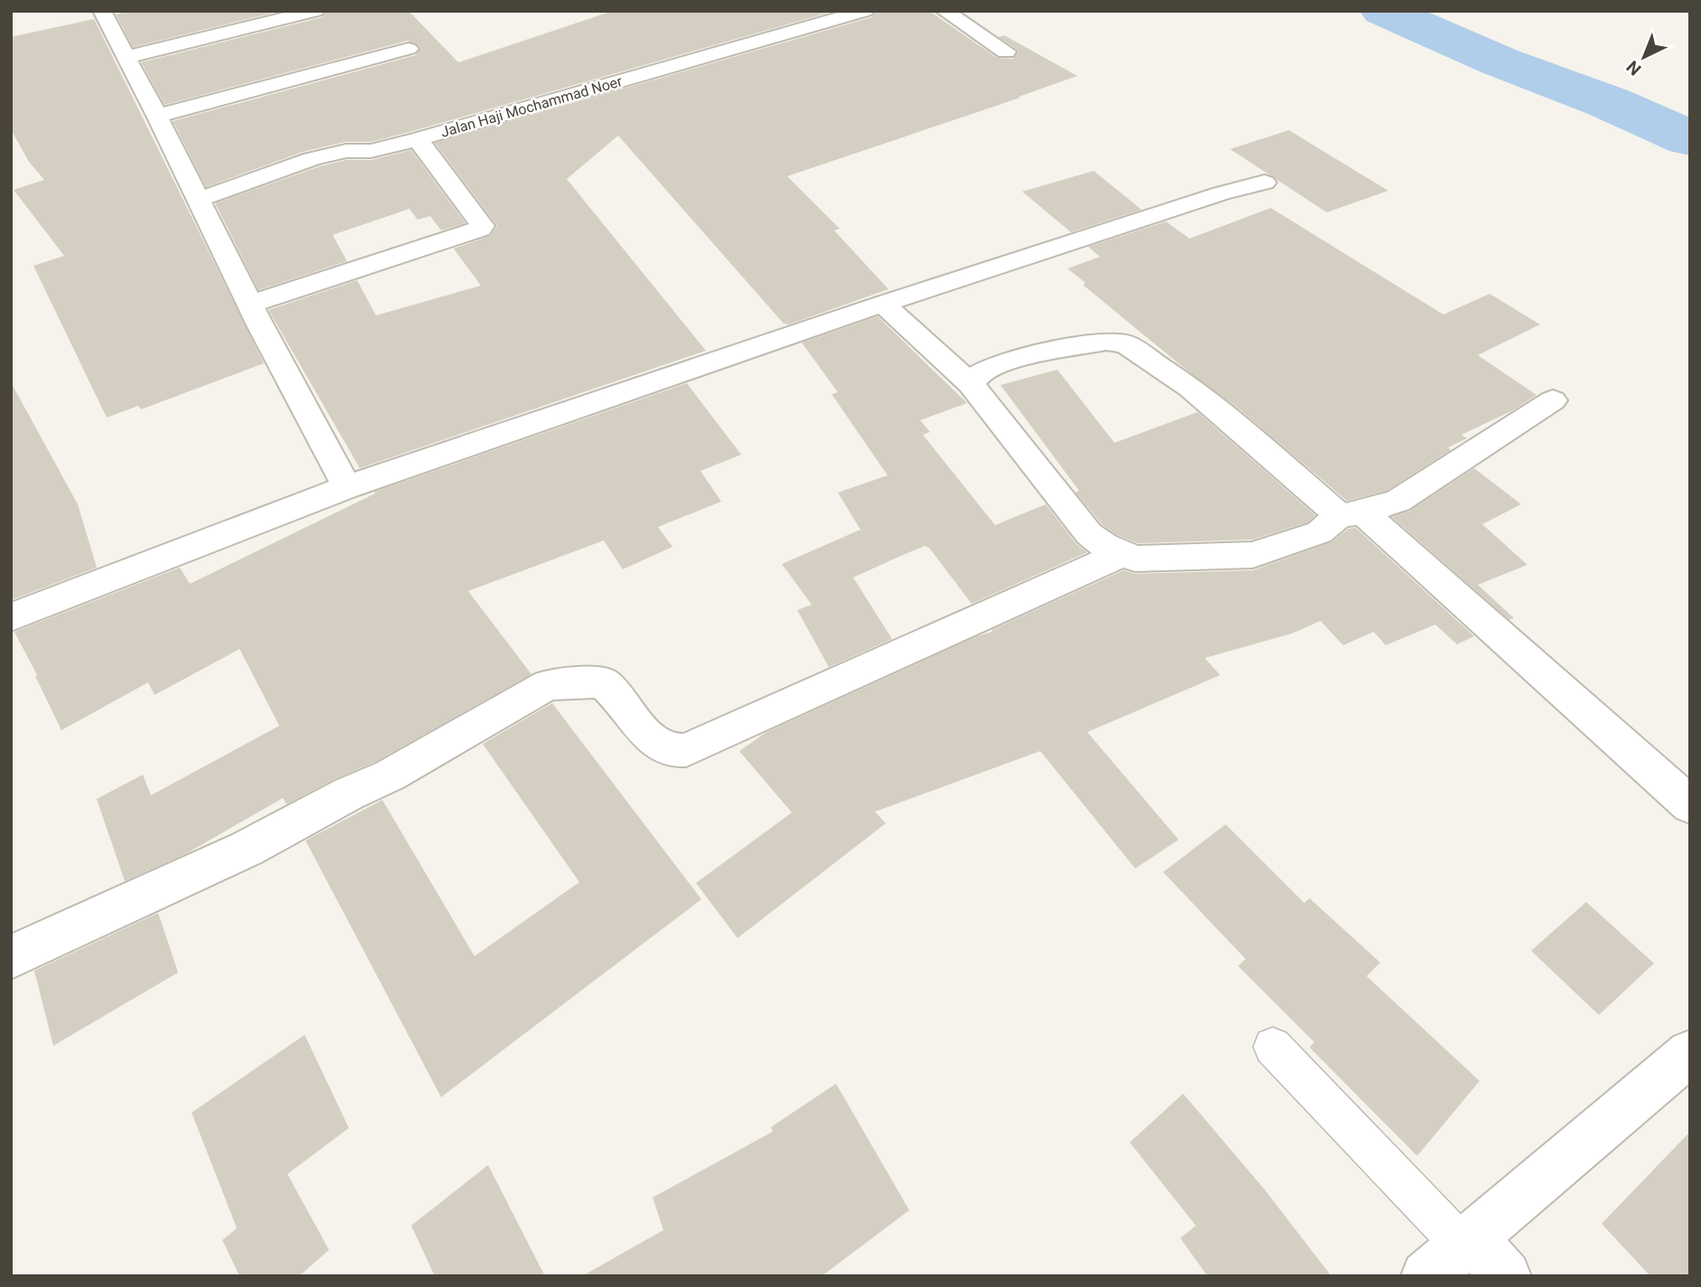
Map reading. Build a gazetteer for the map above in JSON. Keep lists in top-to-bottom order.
{
  "streets": {
    "street": ["Jalan Haji Mochammad Noer"]
  },
  "north": "bottom left"
}
